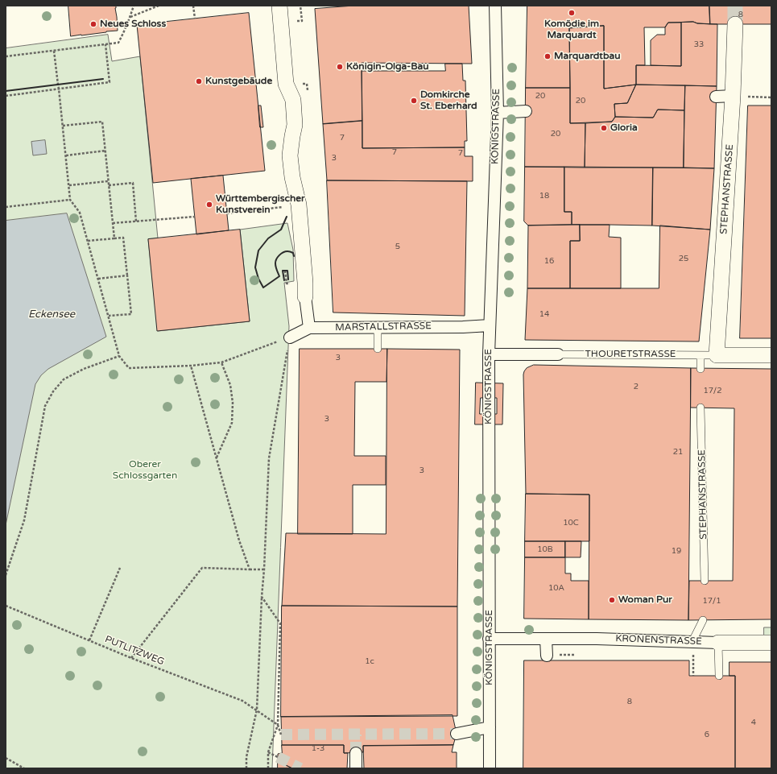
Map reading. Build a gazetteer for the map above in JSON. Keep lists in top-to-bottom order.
{
  "streets": {
    "street": [
      "KÖNIGSTRASSE",
      "STEPHANSTRASSE",
      "MARSTALLSTRASSE",
      "THOURETSTRASSE",
      "KRONENSTRASSE"
    ],
    "path": ["PUTLITZWEG"]
  },
  "crossings": [
    ["KÖNIGSTRASSE", "MARSTALLSTRASSE"],
    ["KÖNIGSTRASSE", "THOURETSTRASSE"],
    ["KÖNIGSTRASSE", "KRONENSTRASSE"],
    ["STEPHANSTRASSE", "THOURETSTRASSE"]
  ],
  "water": ["Eckensee"],
  "parks": ["Oberer Schlossgarten"],
  "places": [
    "Komödie im Marquardt",
    "Neues Schloss",
    "Marquardtbau",
    "Königin-Olga-Bau",
    "Kunstgebäude",
    "Domkirche St. Eberhard",
    "Gloria",
    "Württembergischer Kunstverein",
    "Woman Pur"
  ],
  "house_numbers": [
    "8",
    "33",
    "20",
    "20",
    "20",
    "7",
    "7",
    "7",
    "3",
    "18",
    "5",
    "25",
    "16",
    "14",
    "3",
    "2",
    "17/2",
    "3",
    "21",
    "3",
    "10C",
    "10B",
    "19",
    "10A",
    "17/1",
    "1c",
    "8",
    "4",
    "6",
    "1-3"
  ]
}
